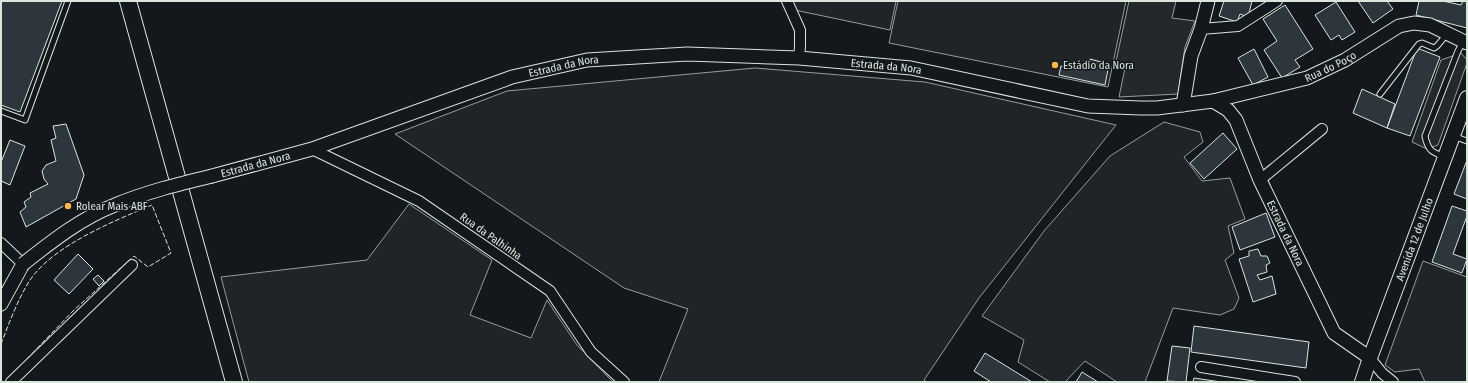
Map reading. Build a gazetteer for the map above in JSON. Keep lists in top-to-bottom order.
{
  "streets": {
    "main road": ["Avenida 12 de Julho"],
    "street": ["Rua do Poço", "Estrada da Nora", "Rua da Palhinha"]
  },
  "crossings": [
    ["Rua do Poço", "Estrada da Nora"],
    ["Estrada da Nora", "Rua da Palhinha"],
    ["Estrada da Nora", "Avenida 12 de Julho"]
  ],
  "places": ["Estádio da Nora", "Rolear Mais ABF"]
}
